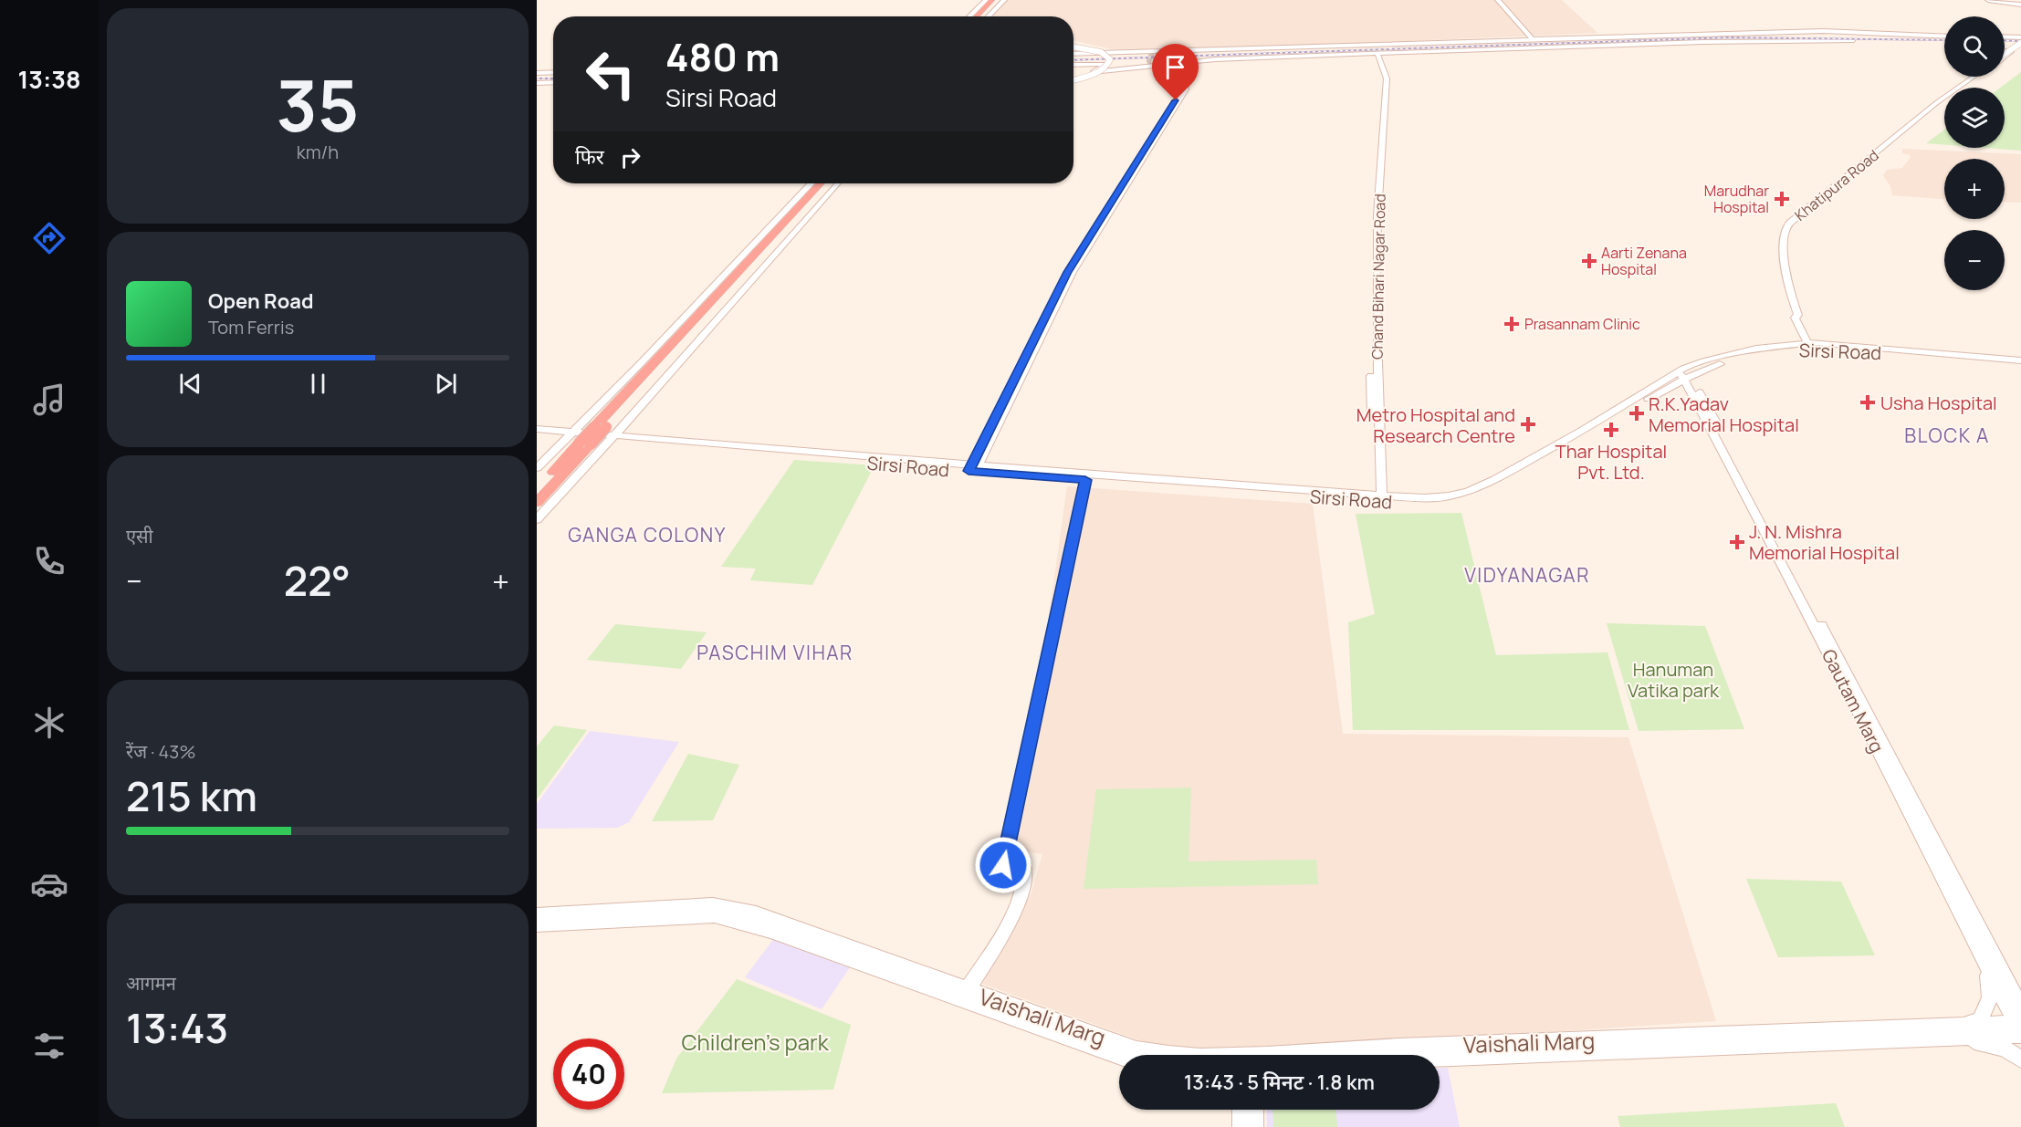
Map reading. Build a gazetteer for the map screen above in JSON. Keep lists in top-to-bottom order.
{
  "streets": {
    "street": [
      "Khatipura Road",
      "Chand Bihari Nagar Road",
      "Sirsi Road",
      "Gautam Marg",
      "Vaishali Marg"
    ]
  },
  "crossings": [
    ["Chand Bihari Nagar Road", "Sirsi Road"],
    ["Sirsi Road", "Gautam Marg"],
    ["Gautam Marg", "Vaishali Marg"]
  ],
  "districts": [
    "BLOCK A",
    "GANGA COLONY",
    "VIDYANAGAR",
    "PASCHIM VIHAR"
  ],
  "parks": ["Hanuman Vatika park", "Children's park"],
  "places": {
    "health": [
      "Marudhar Hospital",
      "Aarti Zenana Hospital",
      "Prasannam Clinic",
      "Usha Hospital",
      "R.K.Yadav Memorial Hospital",
      "Metro Hospital and Research Centre",
      "Thar Hospital Pvt. Ltd.",
      "J. N. Mishra Memorial Hospital"
    ]
  },
  "page": {
    "tabs": "13:38",
    "tile": [
      ["35", "km/h"],
      "एसी",
      ["रेंज · 43%", "215 km"],
      ["आगमन", "13:43"]
    ],
    "map_buttons": ["+", "−"],
    "turn": ["480 m", "Sirsi Road"],
    "then": "फिर",
    "song": ["Open Road", "Tom Ferris"],
    "heat": ["−", "22°", "+"],
    "limit": "40",
    "trip": "13:43 · 5 मिनट · 1.8 km"
  }
}
